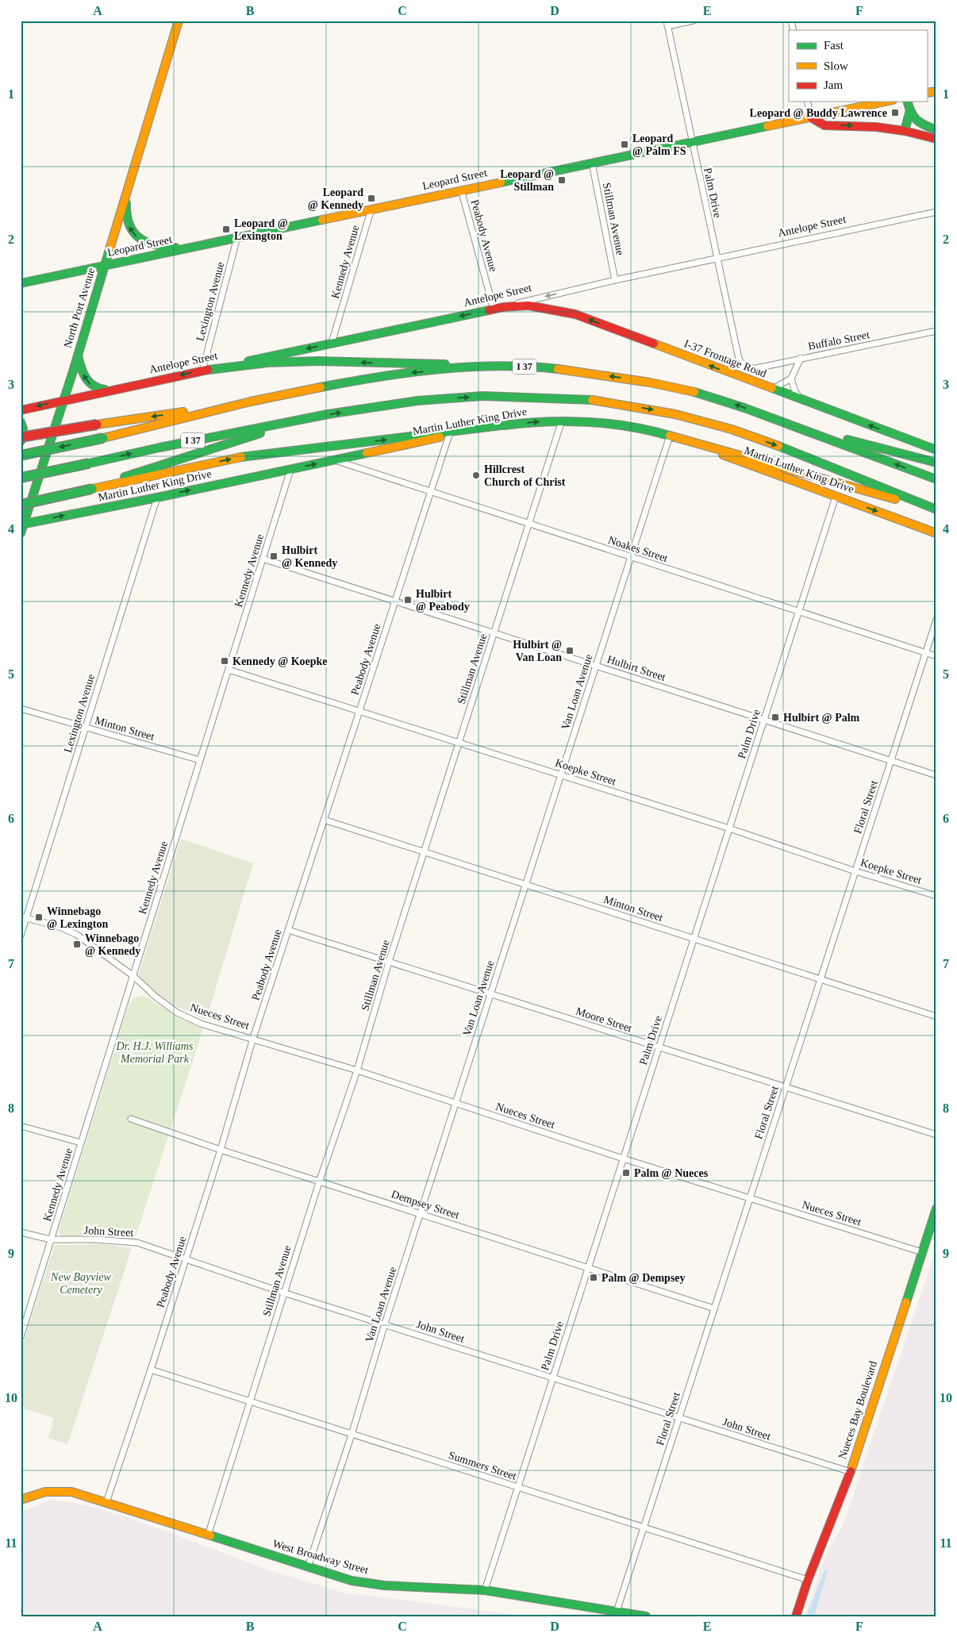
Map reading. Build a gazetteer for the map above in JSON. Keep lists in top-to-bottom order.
{
  "streets": {
    "main road": [
      "Leopard Street",
      "Antelope Street",
      "North Port Avenue",
      "I-37 Frontage Road",
      "I 37",
      "Martin Luther King Drive",
      "Nueces Bay Boulevard",
      "West Broadway Street"
    ],
    "street": [
      "Palm Drive",
      "Stillman Avenue",
      "Peabody Avenue",
      "Kennedy Avenue",
      "Lexington Avenue",
      "Buffalo Street",
      "Noakes Street",
      "Hulbirt Street",
      "Van Loan Avenue",
      "Minton Street",
      "Koepke Street",
      "Floral Street",
      "Nueces Street",
      "Moore Street",
      "Dempsey Street",
      "John Street",
      "Summers Street"
    ]
  },
  "crossings": [
    ["Leopard Street", "Palm Drive"],
    ["Leopard Street", "Stillman Avenue"],
    ["Leopard Street", "Peabody Avenue"],
    ["Leopard Street", "Kennedy Avenue"],
    ["Leopard Street", "Lexington Avenue"],
    ["Leopard Street", "North Port Avenue"],
    ["Palm Drive", "Antelope Street"],
    ["Palm Drive", "Buffalo Street"],
    ["Palm Drive", "Martin Luther King Drive"],
    ["Palm Drive", "Noakes Street"],
    ["Palm Drive", "Hulbirt Street"],
    ["Palm Drive", "Minton Street"],
    ["Palm Drive", "Koepke Street"],
    ["Palm Drive", "Nueces Street"],
    ["Palm Drive", "Moore Street"],
    ["Palm Drive", "Dempsey Street"],
    ["Palm Drive", "John Street"],
    ["Palm Drive", "Summers Street"],
    ["Palm Drive", "West Broadway Street"],
    ["Stillman Avenue", "Antelope Street"],
    ["Stillman Avenue", "Martin Luther King Drive"],
    ["Stillman Avenue", "Noakes Street"],
    ["Stillman Avenue", "Hulbirt Street"],
    ["Stillman Avenue", "Minton Street"],
    ["Stillman Avenue", "Koepke Street"],
    ["Stillman Avenue", "Nueces Street"],
    ["Stillman Avenue", "Moore Street"],
    ["Stillman Avenue", "Dempsey Street"],
    ["Stillman Avenue", "John Street"],
    ["Stillman Avenue", "Summers Street"],
    ["Stillman Avenue", "West Broadway Street"],
    ["Antelope Street", "Peabody Avenue"],
    ["Antelope Street", "Kennedy Avenue"],
    ["Antelope Street", "Lexington Avenue"],
    ["Antelope Street", "North Port Avenue"],
    ["Antelope Street", "I-37 Frontage Road"],
    ["Peabody Avenue", "I-37 Frontage Road"],
    ["Peabody Avenue", "Martin Luther King Drive"],
    ["Peabody Avenue", "Noakes Street"],
    ["Peabody Avenue", "Hulbirt Street"],
    ["Peabody Avenue", "Minton Street"],
    ["Peabody Avenue", "Koepke Street"],
    ["Peabody Avenue", "Nueces Street"],
    ["Peabody Avenue", "Moore Street"],
    ["Peabody Avenue", "Dempsey Street"],
    ["Peabody Avenue", "John Street"],
    ["Peabody Avenue", "Summers Street"],
    ["Peabody Avenue", "West Broadway Street"],
    ["Kennedy Avenue", "Martin Luther King Drive"],
    ["Kennedy Avenue", "Hulbirt Street"],
    ["Kennedy Avenue", "Minton Street"],
    ["Kennedy Avenue", "Koepke Street"],
    ["Kennedy Avenue", "Nueces Street"],
    ["Kennedy Avenue", "John Street"],
    ["Lexington Avenue", "Martin Luther King Drive"],
    ["Lexington Avenue", "Minton Street"],
    ["Lexington Avenue", "Nueces Street"],
    ["North Port Avenue", "Martin Luther King Drive"],
    ["Martin Luther King Drive", "Noakes Street"],
    ["Martin Luther King Drive", "Van Loan Avenue"],
    ["Noakes Street", "Van Loan Avenue"],
    ["Noakes Street", "Floral Street"],
    ["Hulbirt Street", "Van Loan Avenue"],
    ["Hulbirt Street", "Floral Street"],
    ["Van Loan Avenue", "Minton Street"],
    ["Van Loan Avenue", "Koepke Street"],
    ["Van Loan Avenue", "Nueces Street"],
    ["Van Loan Avenue", "Moore Street"],
    ["Van Loan Avenue", "Dempsey Street"],
    ["Van Loan Avenue", "John Street"],
    ["Van Loan Avenue", "Summers Street"],
    ["Van Loan Avenue", "West Broadway Street"],
    ["Minton Street", "Floral Street"],
    ["Koepke Street", "Floral Street"],
    ["Floral Street", "Nueces Street"],
    ["Floral Street", "Moore Street"],
    ["Floral Street", "Dempsey Street"],
    ["Floral Street", "John Street"],
    ["Floral Street", "Summers Street"],
    ["Floral Street", "West Broadway Street"],
    ["Nueces Street", "Nueces Bay Boulevard"],
    ["John Street", "Nueces Bay Boulevard"],
    ["Nueces Bay Boulevard", "Summers Street"]
  ],
  "one_way": ["Antelope Street"],
  "parks": ["Dr. H.J. Williams Memorial Park", "New Bayview Cemetery"],
  "places": {
    "transit": [
      "Leopard @ Buddy Lawrence",
      "Leopard @ Palm FS",
      "Leopard @ Stillman",
      "Leopard @ Kennedy",
      "Leopard @ Lexington",
      "Hulbirt @ Kennedy",
      "Hulbirt @ Peabody",
      "Hulbirt @ Van Loan",
      "Kennedy @ Koepke",
      "Hulbirt @ Palm",
      "Winnebago @ Lexington",
      "Winnebago @ Kennedy",
      "Palm @ Nueces",
      "Palm @ Dempsey"
    ],
    "other": ["Hillcrest Church of Christ"]
  },
  "legend": ["Fast", "Slow", "Jam"],
  "grid": {
    "columns": [
      "A",
      "B",
      "C",
      "D",
      "E",
      "F"
    ],
    "rows": [
      "1",
      "2",
      "3",
      "4",
      "5",
      "6",
      "7",
      "8",
      "9",
      "10",
      "11"
    ]
  }
}
